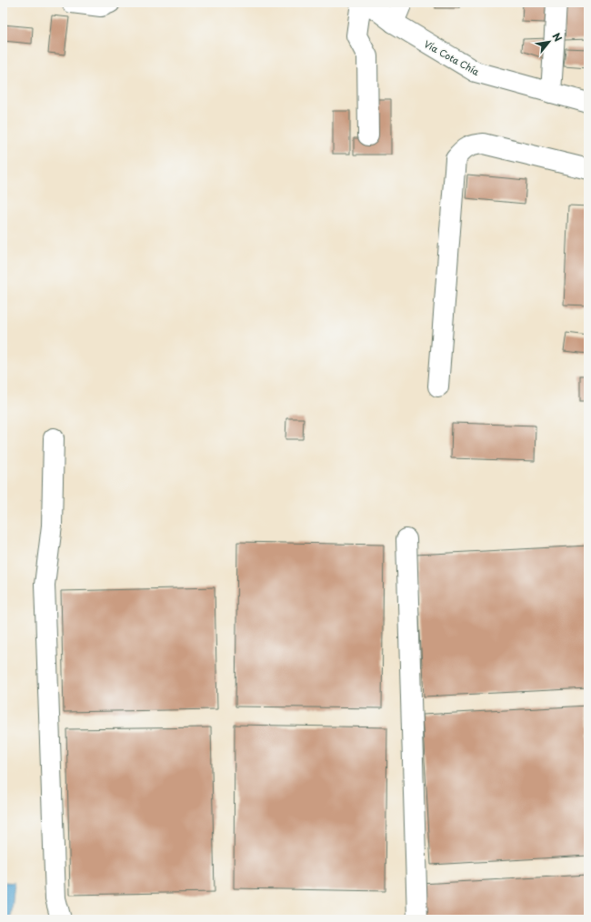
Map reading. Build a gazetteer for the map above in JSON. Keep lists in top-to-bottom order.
{
  "streets": {
    "street": ["Vía Cota Chía"]
  },
  "north": "top right"
}
